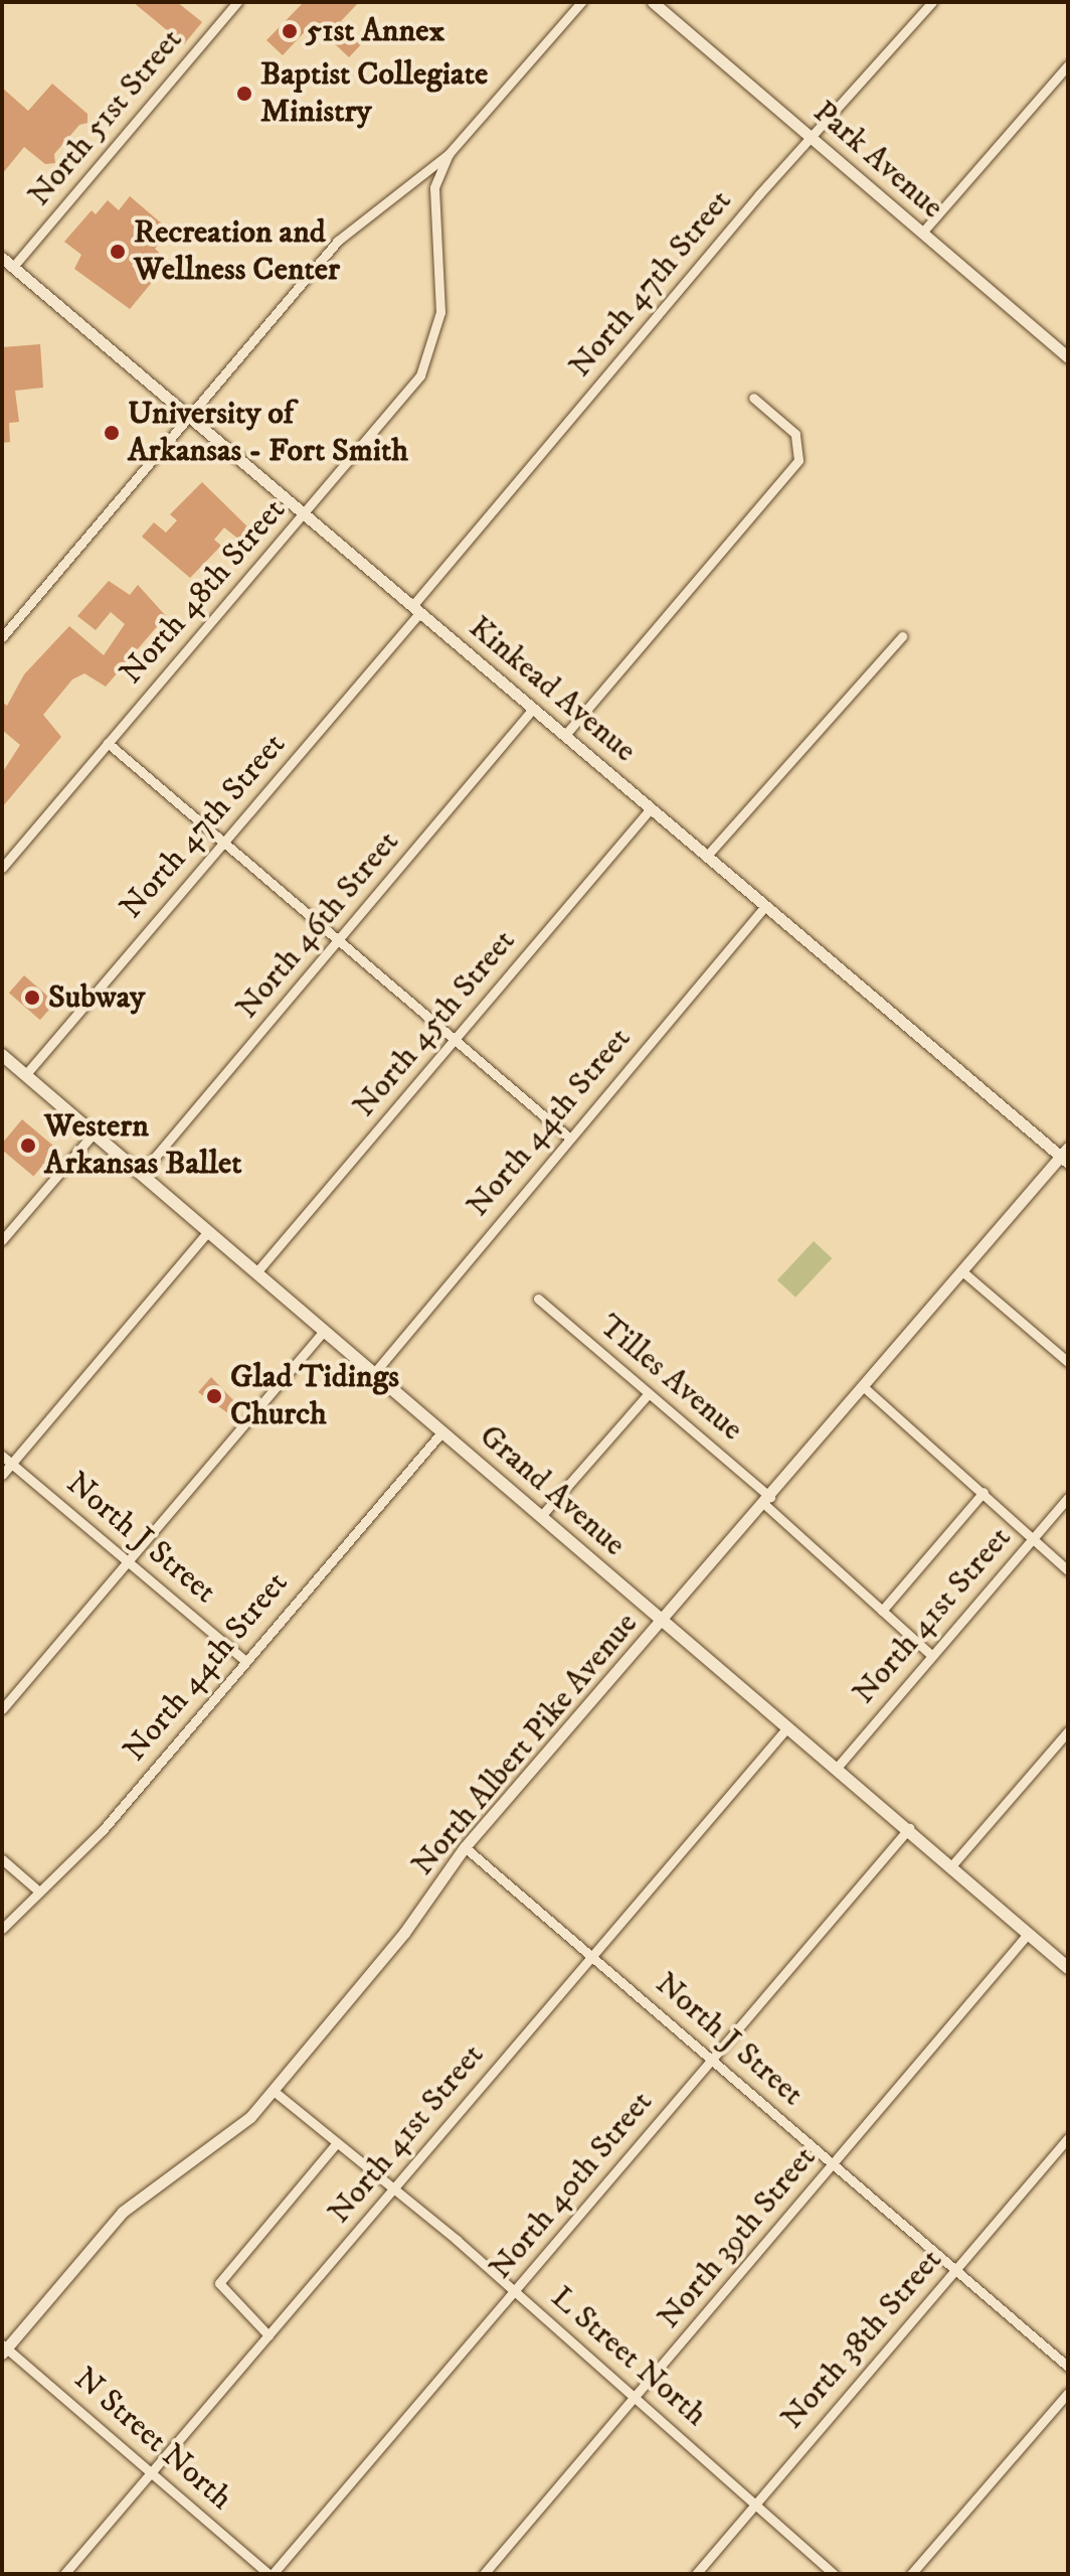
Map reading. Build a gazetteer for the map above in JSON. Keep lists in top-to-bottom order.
{
  "streets": {
    "main road": ["Grand Avenue"],
    "street": [
      "North 51st Street",
      "Park Avenue",
      "North 47th Street",
      "North 48th Street",
      "Kinkead Avenue",
      "North 46th Street",
      "North 45th Street",
      "North 44th Street",
      "Tilles Avenue",
      "North J Street",
      "North 41st Street",
      "North Albert Pike Avenue",
      "North 40th Street",
      "North 39th Street",
      "North 38th Street",
      "L Street North",
      "N Street North"
    ]
  },
  "crossings": [
    ["North 51st Street", "Kinkead Avenue"],
    ["Park Avenue", "North 47th Street"],
    ["North 47th Street", "Kinkead Avenue"],
    ["North 47th Street", "Grand Avenue"],
    ["North 48th Street", "Kinkead Avenue"],
    ["Kinkead Avenue", "North 46th Street"],
    ["Kinkead Avenue", "North 45th Street"],
    ["Kinkead Avenue", "North 44th Street"],
    ["Kinkead Avenue", "North Albert Pike Avenue"],
    ["North 46th Street", "Grand Avenue"],
    ["North 45th Street", "Grand Avenue"],
    ["North 44th Street", "Grand Avenue"],
    ["North 44th Street", "North J Street"],
    ["Tilles Avenue", "North 41st Street"],
    ["Tilles Avenue", "North Albert Pike Avenue"],
    ["Grand Avenue", "North 41st Street"],
    ["Grand Avenue", "North Albert Pike Avenue"],
    ["Grand Avenue", "North 40th Street"],
    ["Grand Avenue", "North 39th Street"],
    ["North J Street", "North 41st Street"],
    ["North J Street", "North Albert Pike Avenue"],
    ["North J Street", "North 40th Street"],
    ["North J Street", "North 39th Street"],
    ["North J Street", "North 38th Street"],
    ["North 41st Street", "L Street North"],
    ["North 41st Street", "N Street North"],
    ["North Albert Pike Avenue", "L Street North"],
    ["North Albert Pike Avenue", "N Street North"],
    ["North 40th Street", "L Street North"],
    ["North 40th Street", "N Street North"],
    ["North 39th Street", "L Street North"],
    ["North 38th Street", "L Street North"]
  ],
  "places": [
    "51st Annex",
    "Baptist Collegiate Ministry",
    "Recreation and Wellness Center",
    "University of Arkansas - Fort Smith",
    "Subway",
    "Western Arkansas Ballet",
    "Glad Tidings Church"
  ]
}
